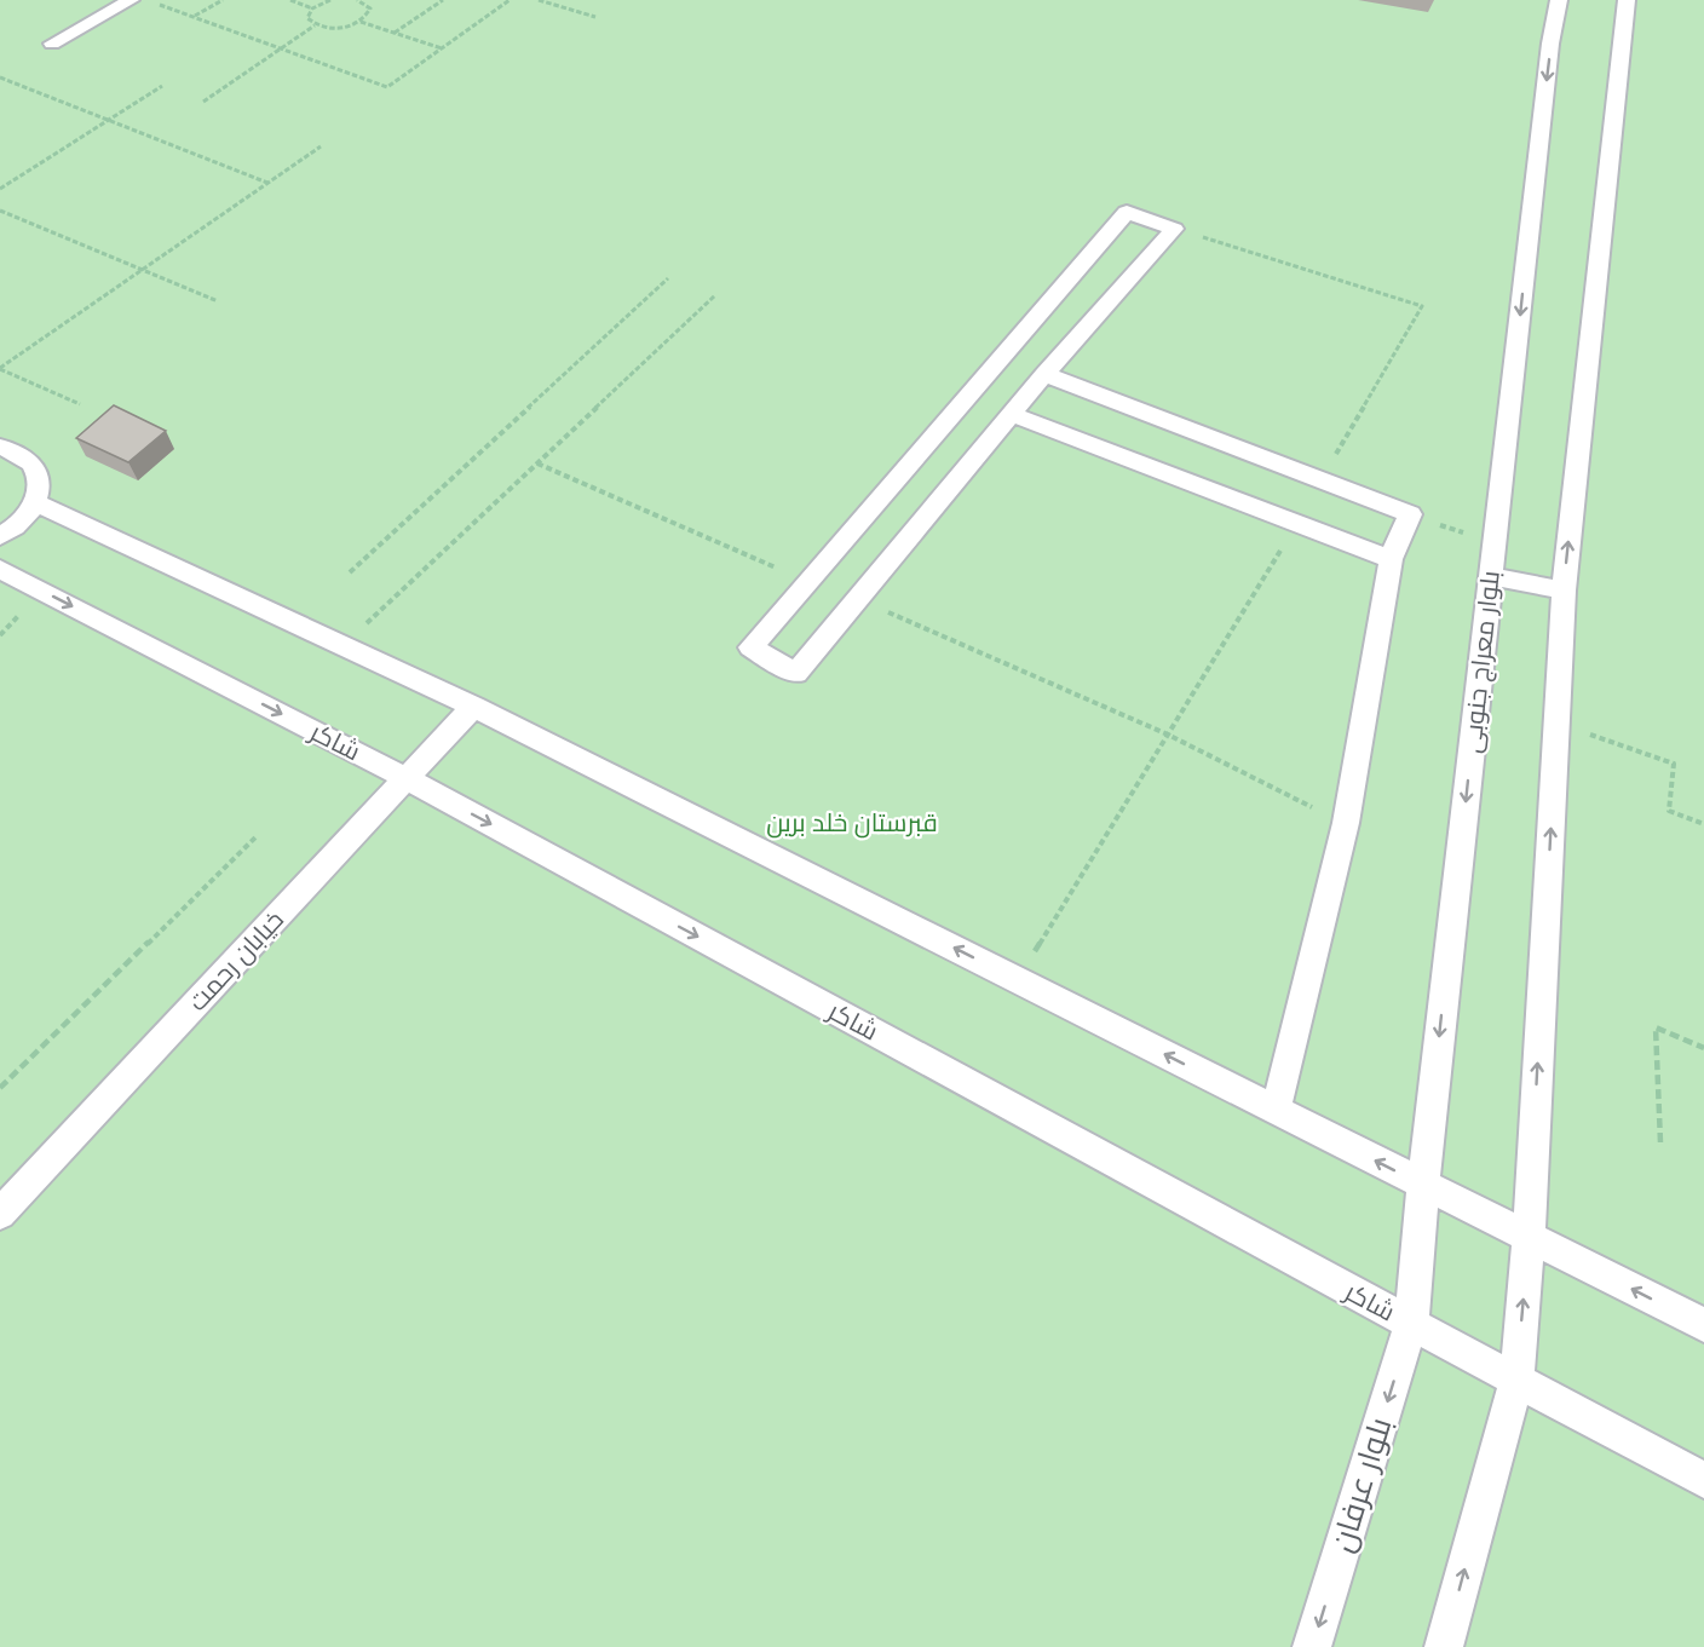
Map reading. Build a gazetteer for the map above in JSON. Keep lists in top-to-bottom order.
{
  "streets": {
    "lane": [
      "بلوار معراج جنوبی",
      "شاکر",
      "خیابان رحمت",
      "بلوار عرفان"
    ]
  },
  "crossings": [
    ["بلوار معراج جنوبی", "شاکر"],
    ["بلوار معراج جنوبی", "بلوار عرفان"],
    ["شاکر", "خیابان رحمت"],
    ["شاکر", "بلوار عرفان"]
  ],
  "parks": ["قبرستان خلد برین"]
}
